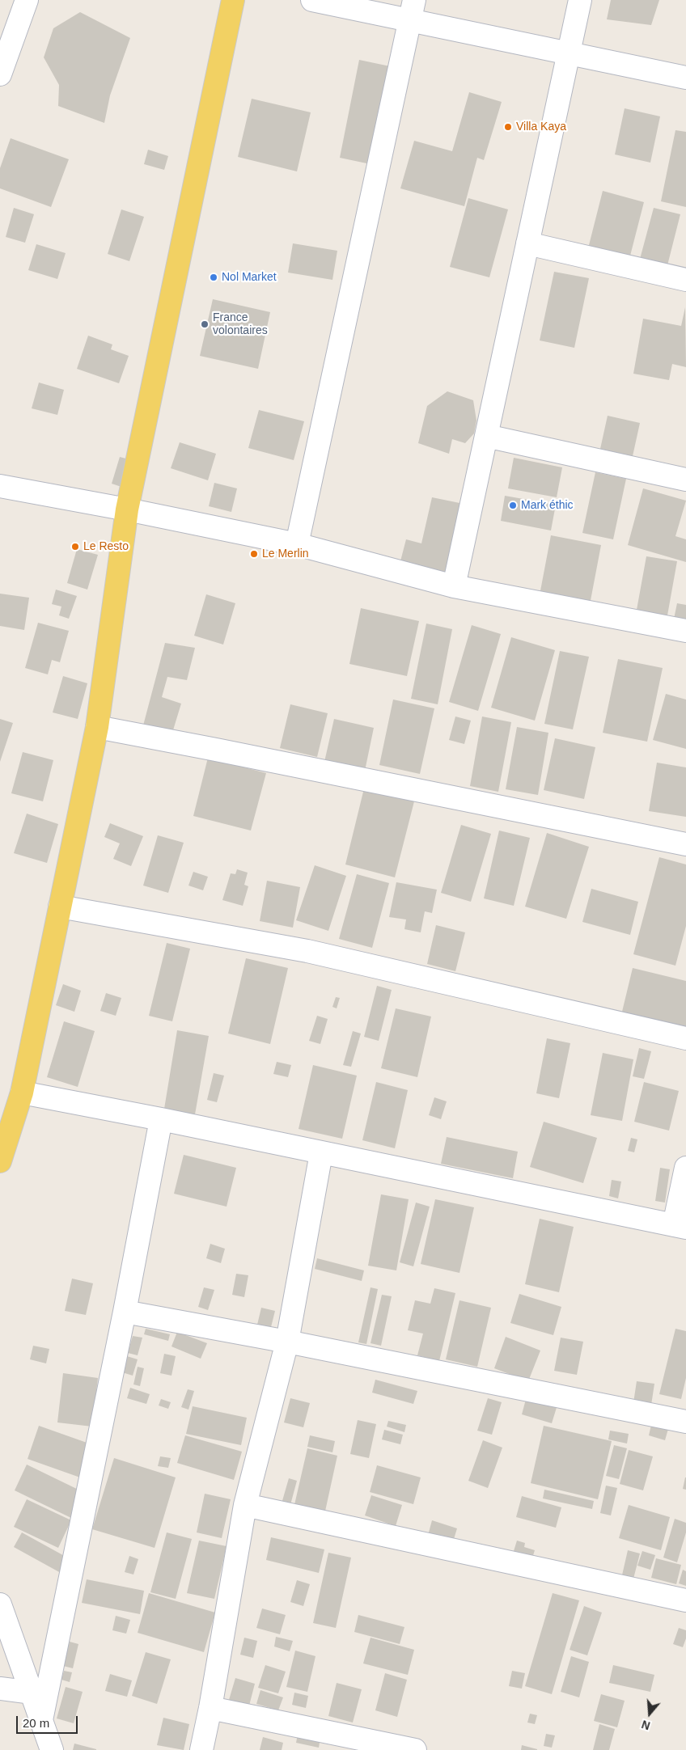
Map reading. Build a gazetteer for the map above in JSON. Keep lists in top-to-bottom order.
{
  "places": [
    "Villa Kaya",
    "Nol Market",
    "France volontaires",
    "Mark éthic",
    "Le Resto",
    "Le Merlin"
  ],
  "scale_bar": "20 m",
  "north": "bottom"
}
